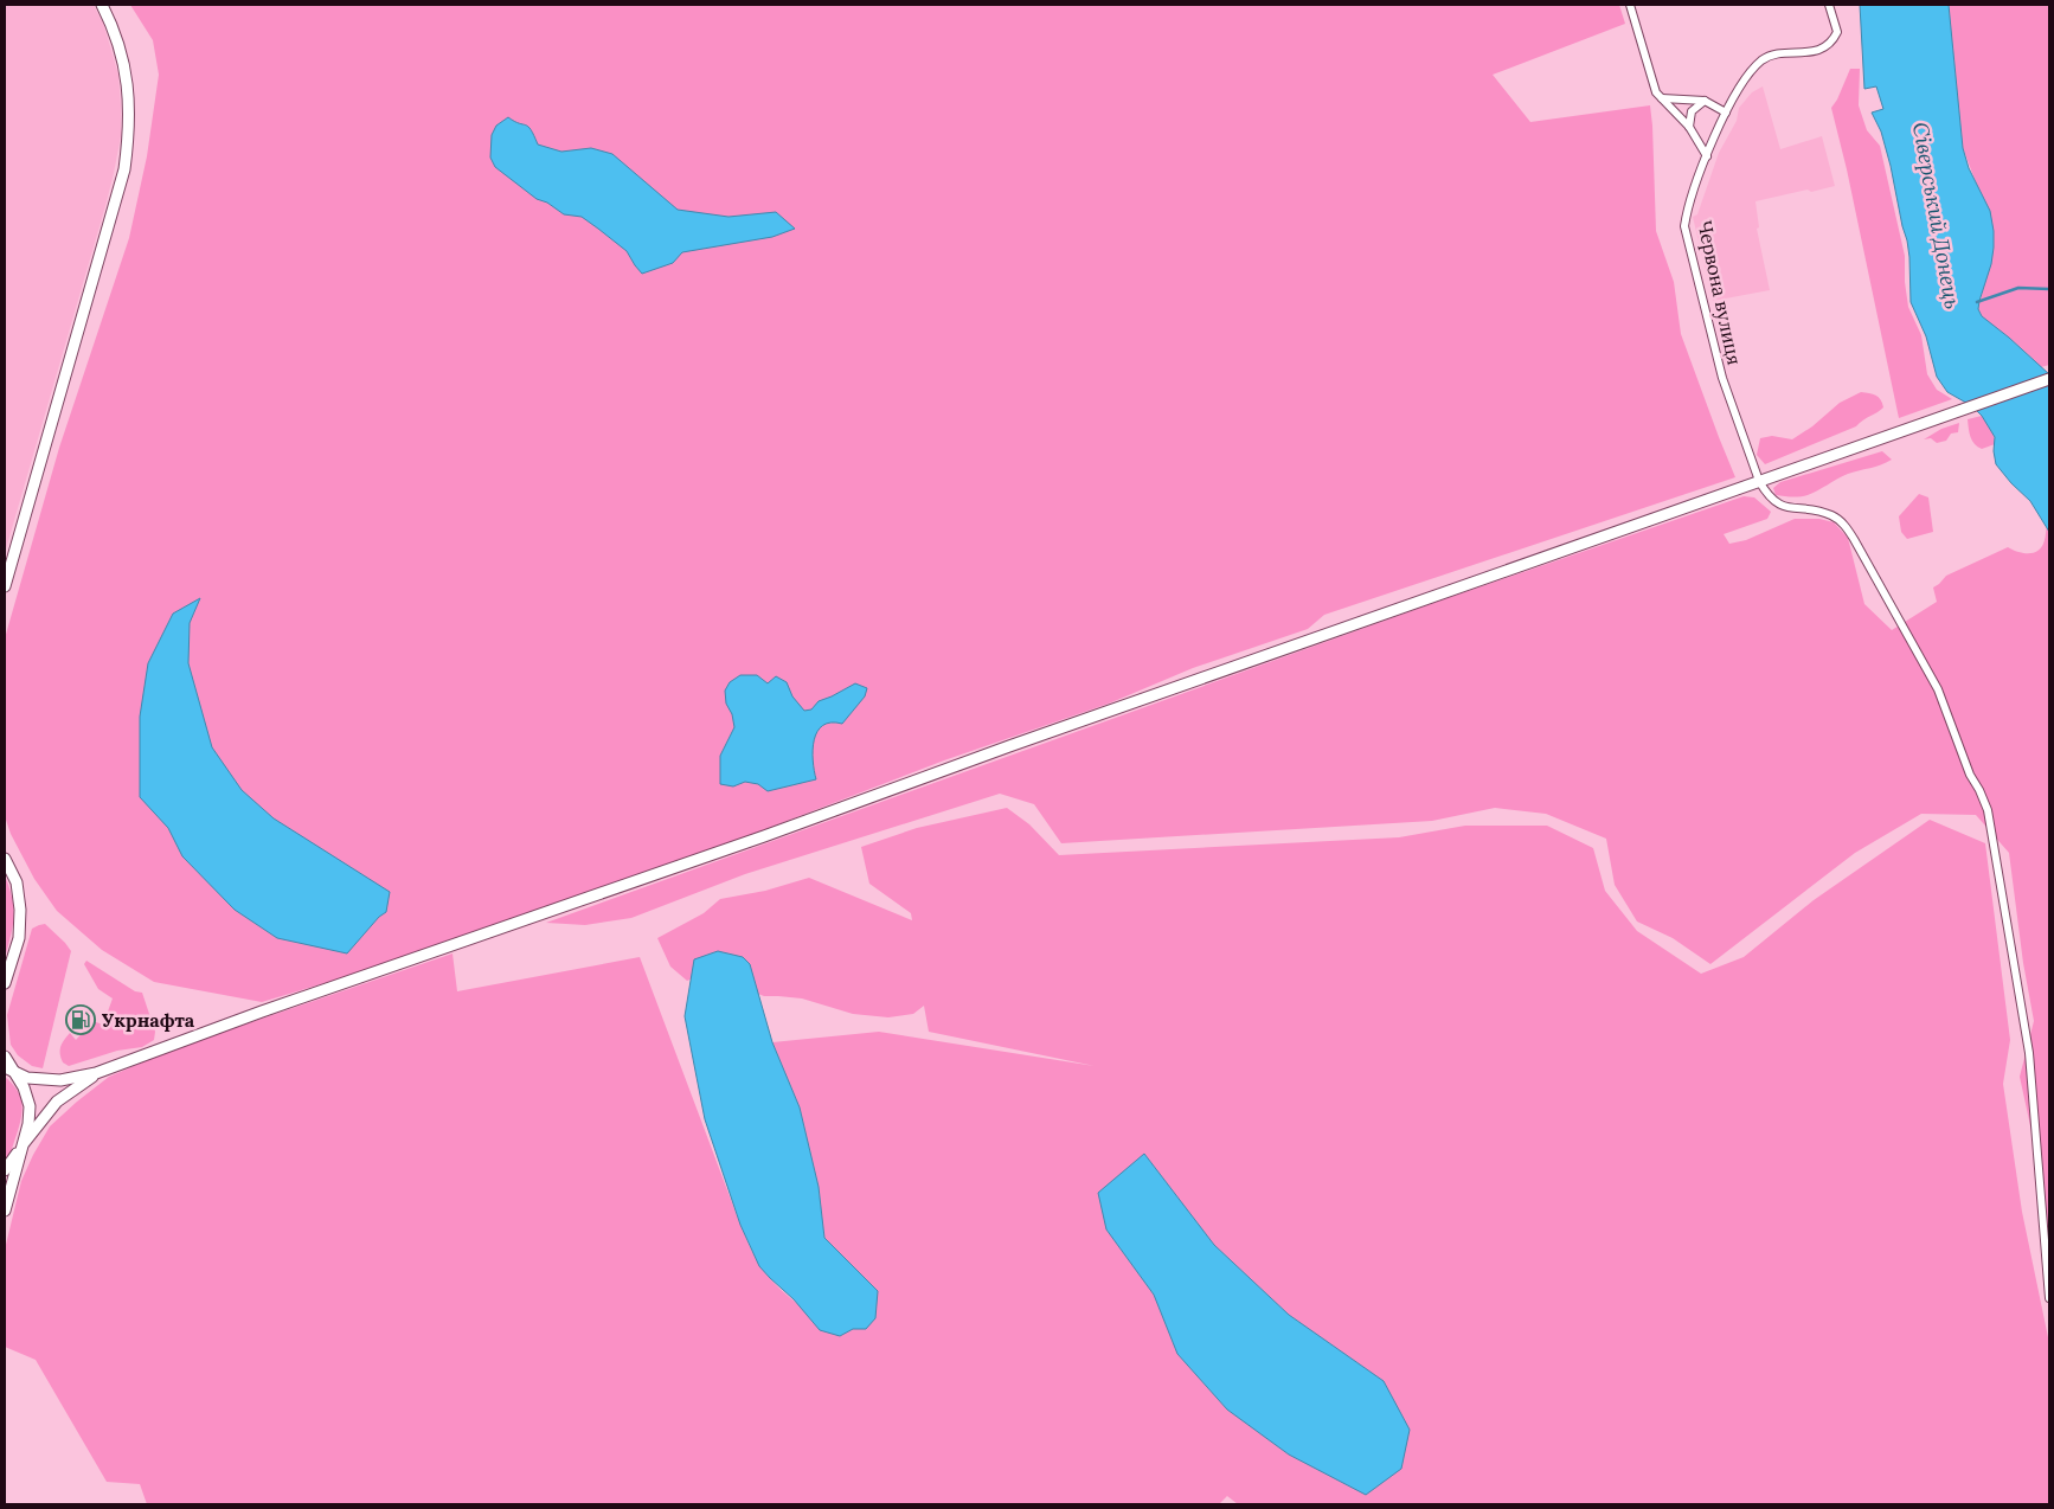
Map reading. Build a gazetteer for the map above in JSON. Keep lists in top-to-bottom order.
{
  "streets": {
    "street": ["Червона вулиця"]
  },
  "water": ["Сіверський Донець"],
  "places": {
    "fuel station": ["Укрнафта"]
  }
}
